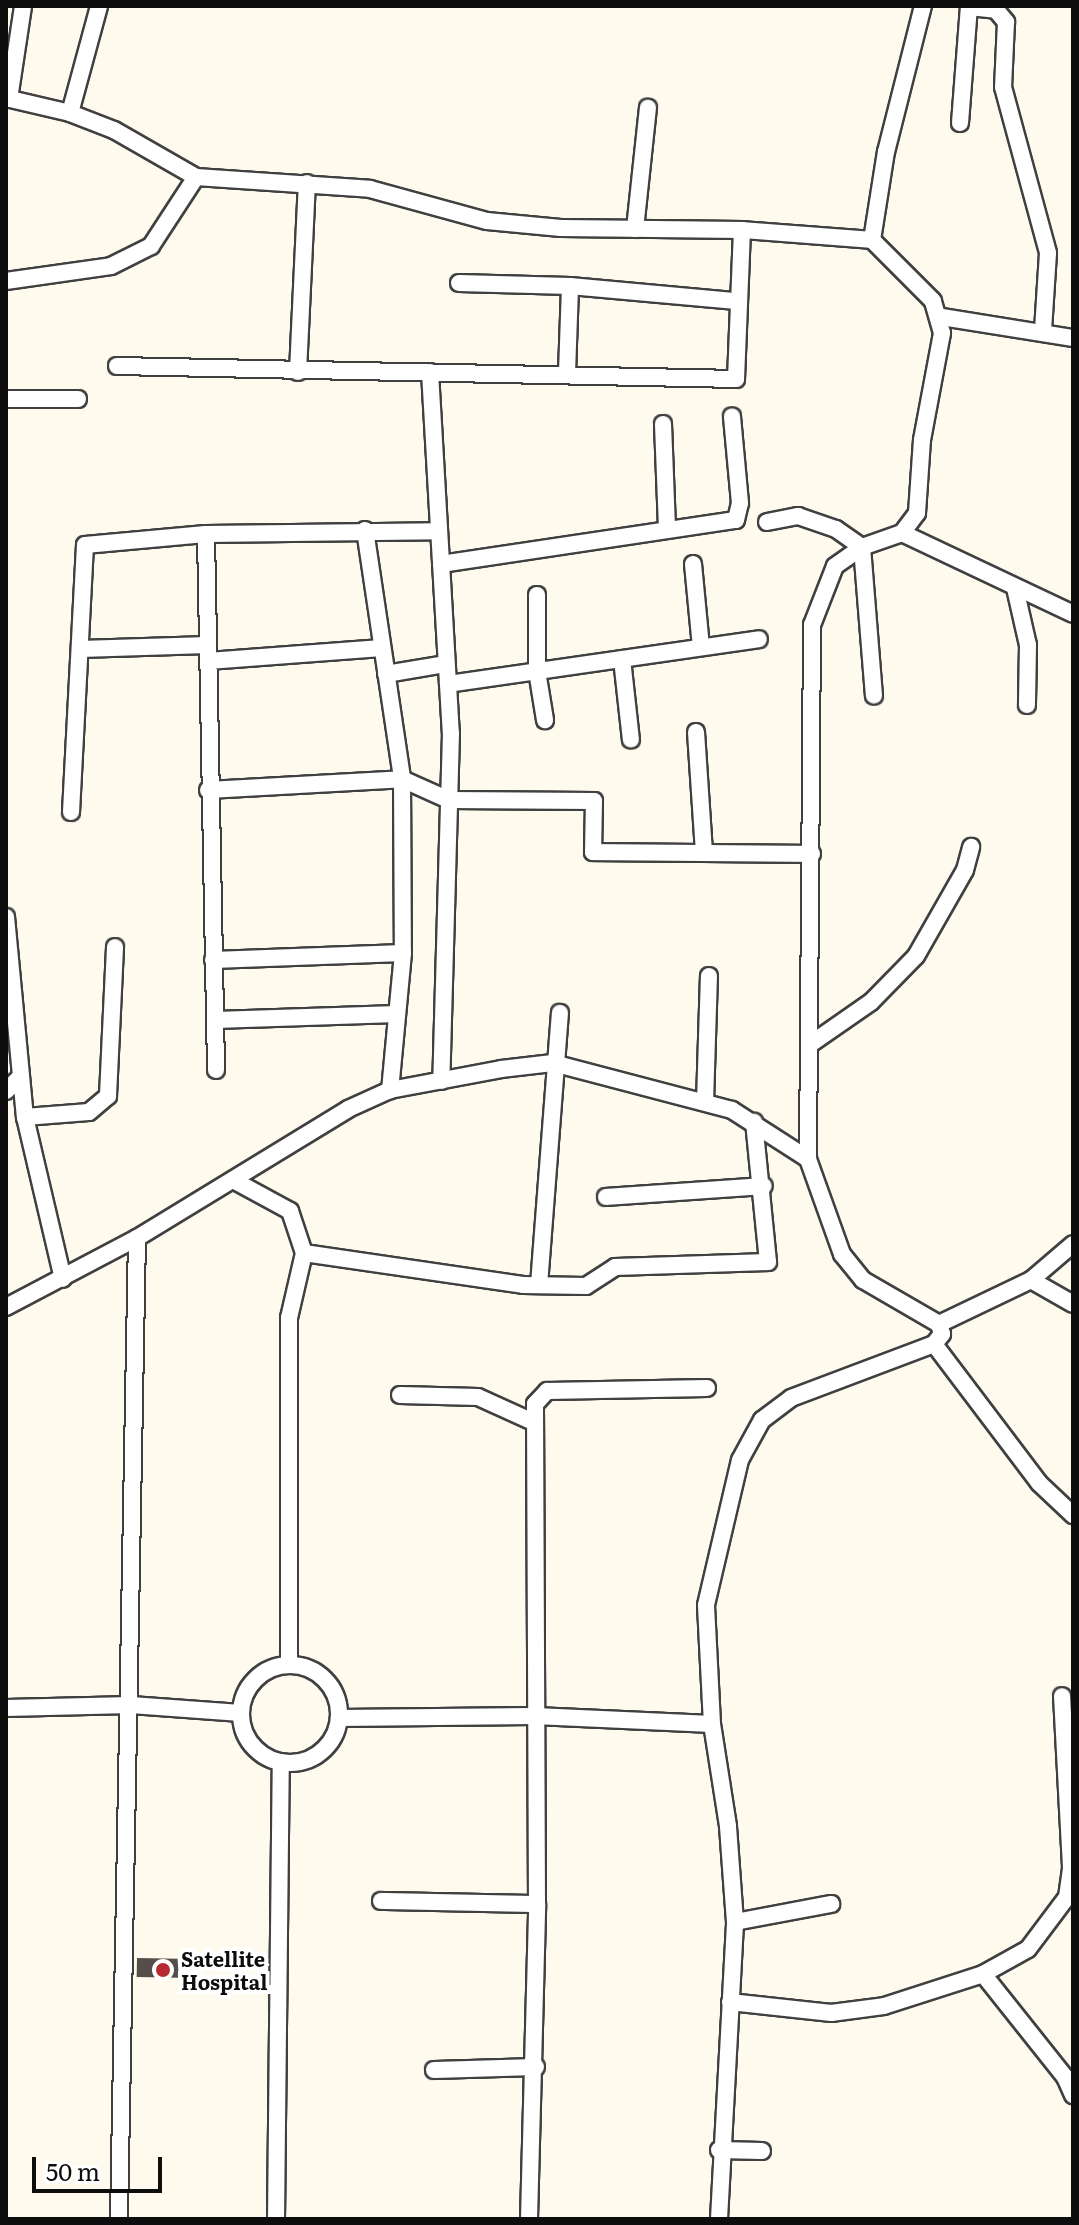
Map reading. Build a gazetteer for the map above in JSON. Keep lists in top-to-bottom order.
{
  "places": ["Satellite Hospital"],
  "scale_bar": "50 m"
}
